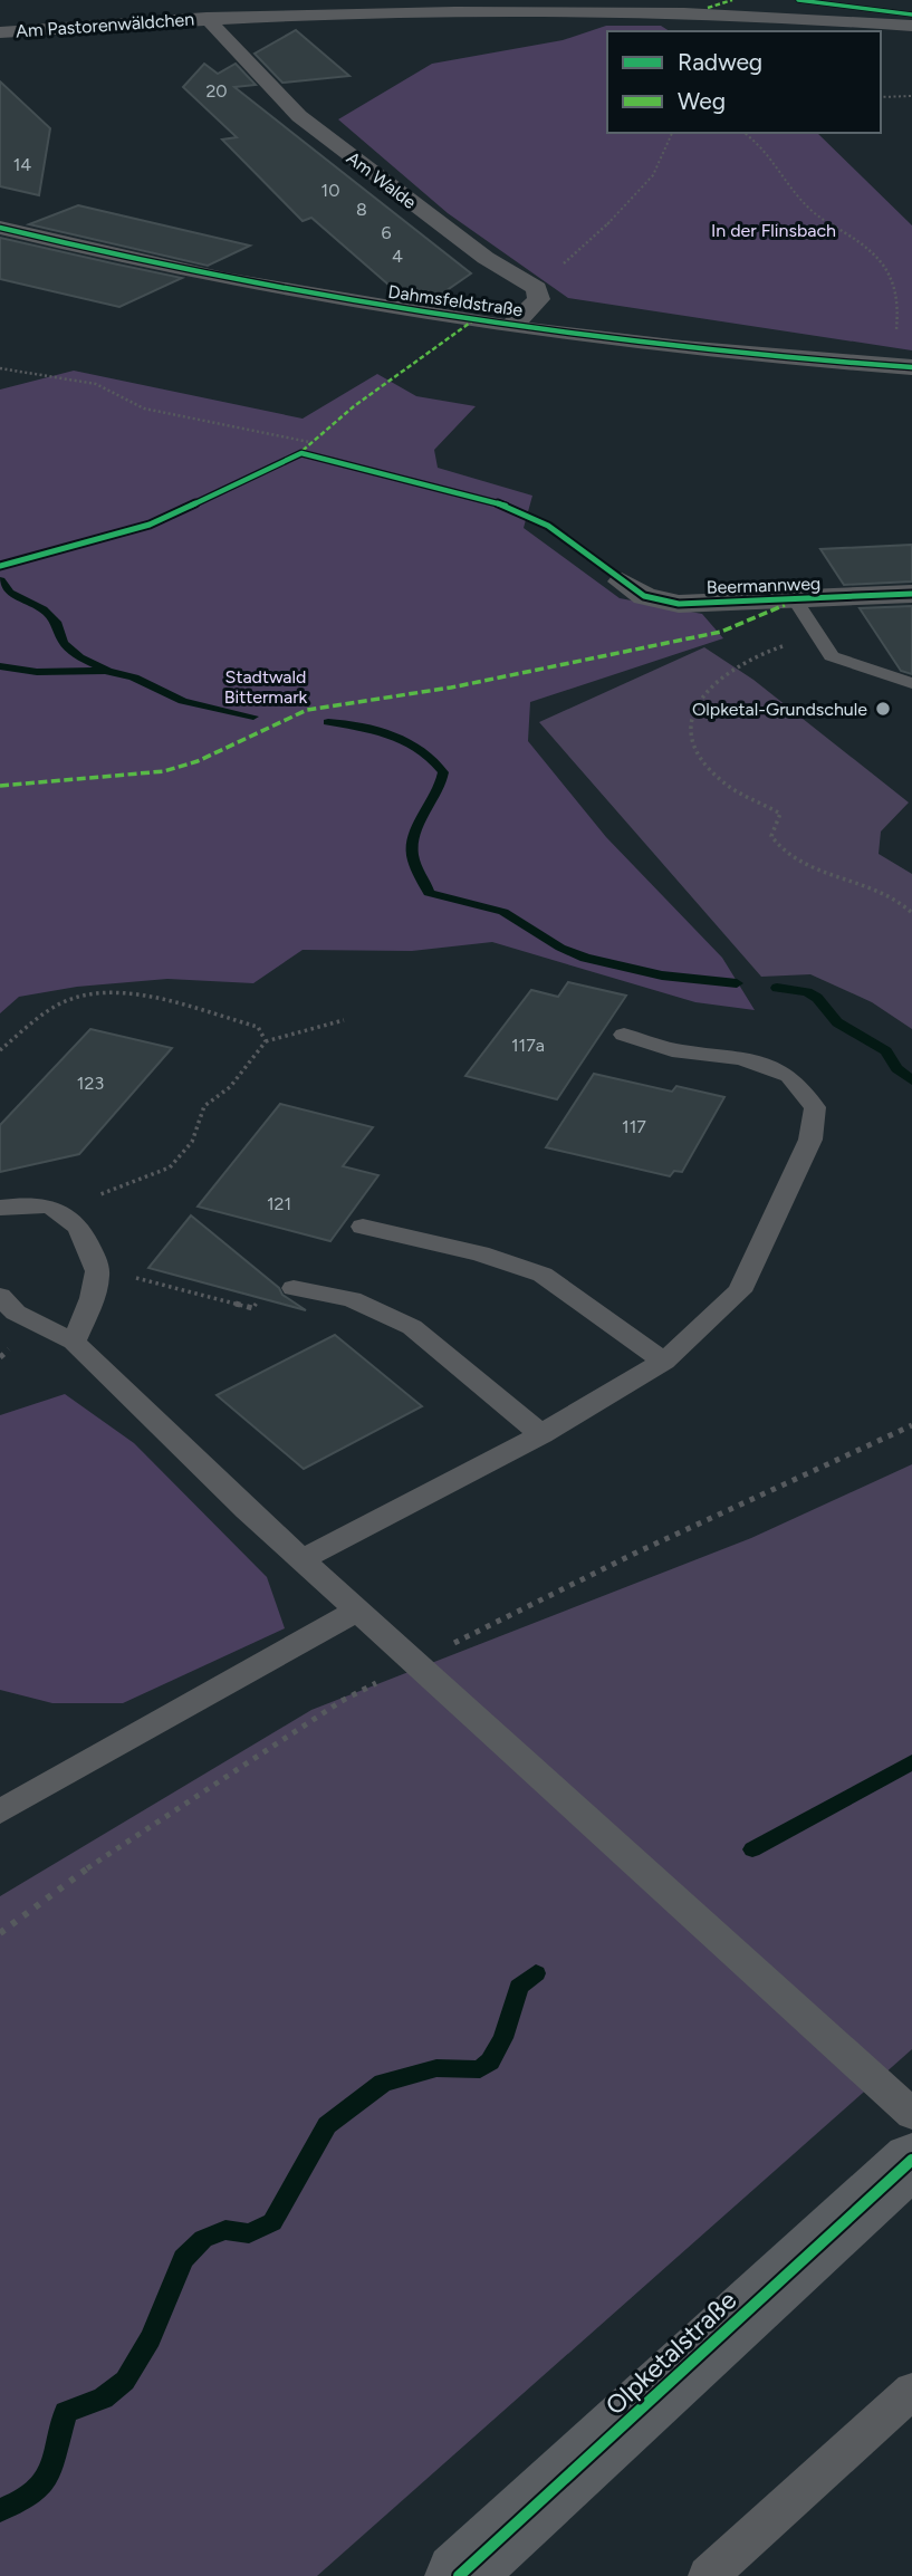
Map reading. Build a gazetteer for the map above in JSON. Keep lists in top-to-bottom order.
{
  "streets": {
    "street": [
      "Am Pastorenwäldchen",
      "Am Walde",
      "Dahmsfeldstraße",
      "Beermannweg",
      "Olpketalstraße"
    ]
  },
  "crossings": [
    ["Am Pastorenwäldchen", "Am Walde"]
  ],
  "parks": ["In der Flinsbach", "Stadtwald Bittermark"],
  "places": ["Olpketal-Grundschule"],
  "house_numbers": [
    "20",
    "14",
    "10",
    "8",
    "6",
    "4",
    "117a",
    "123",
    "117",
    "121"
  ],
  "legend": ["Radweg", "Weg"]
}
